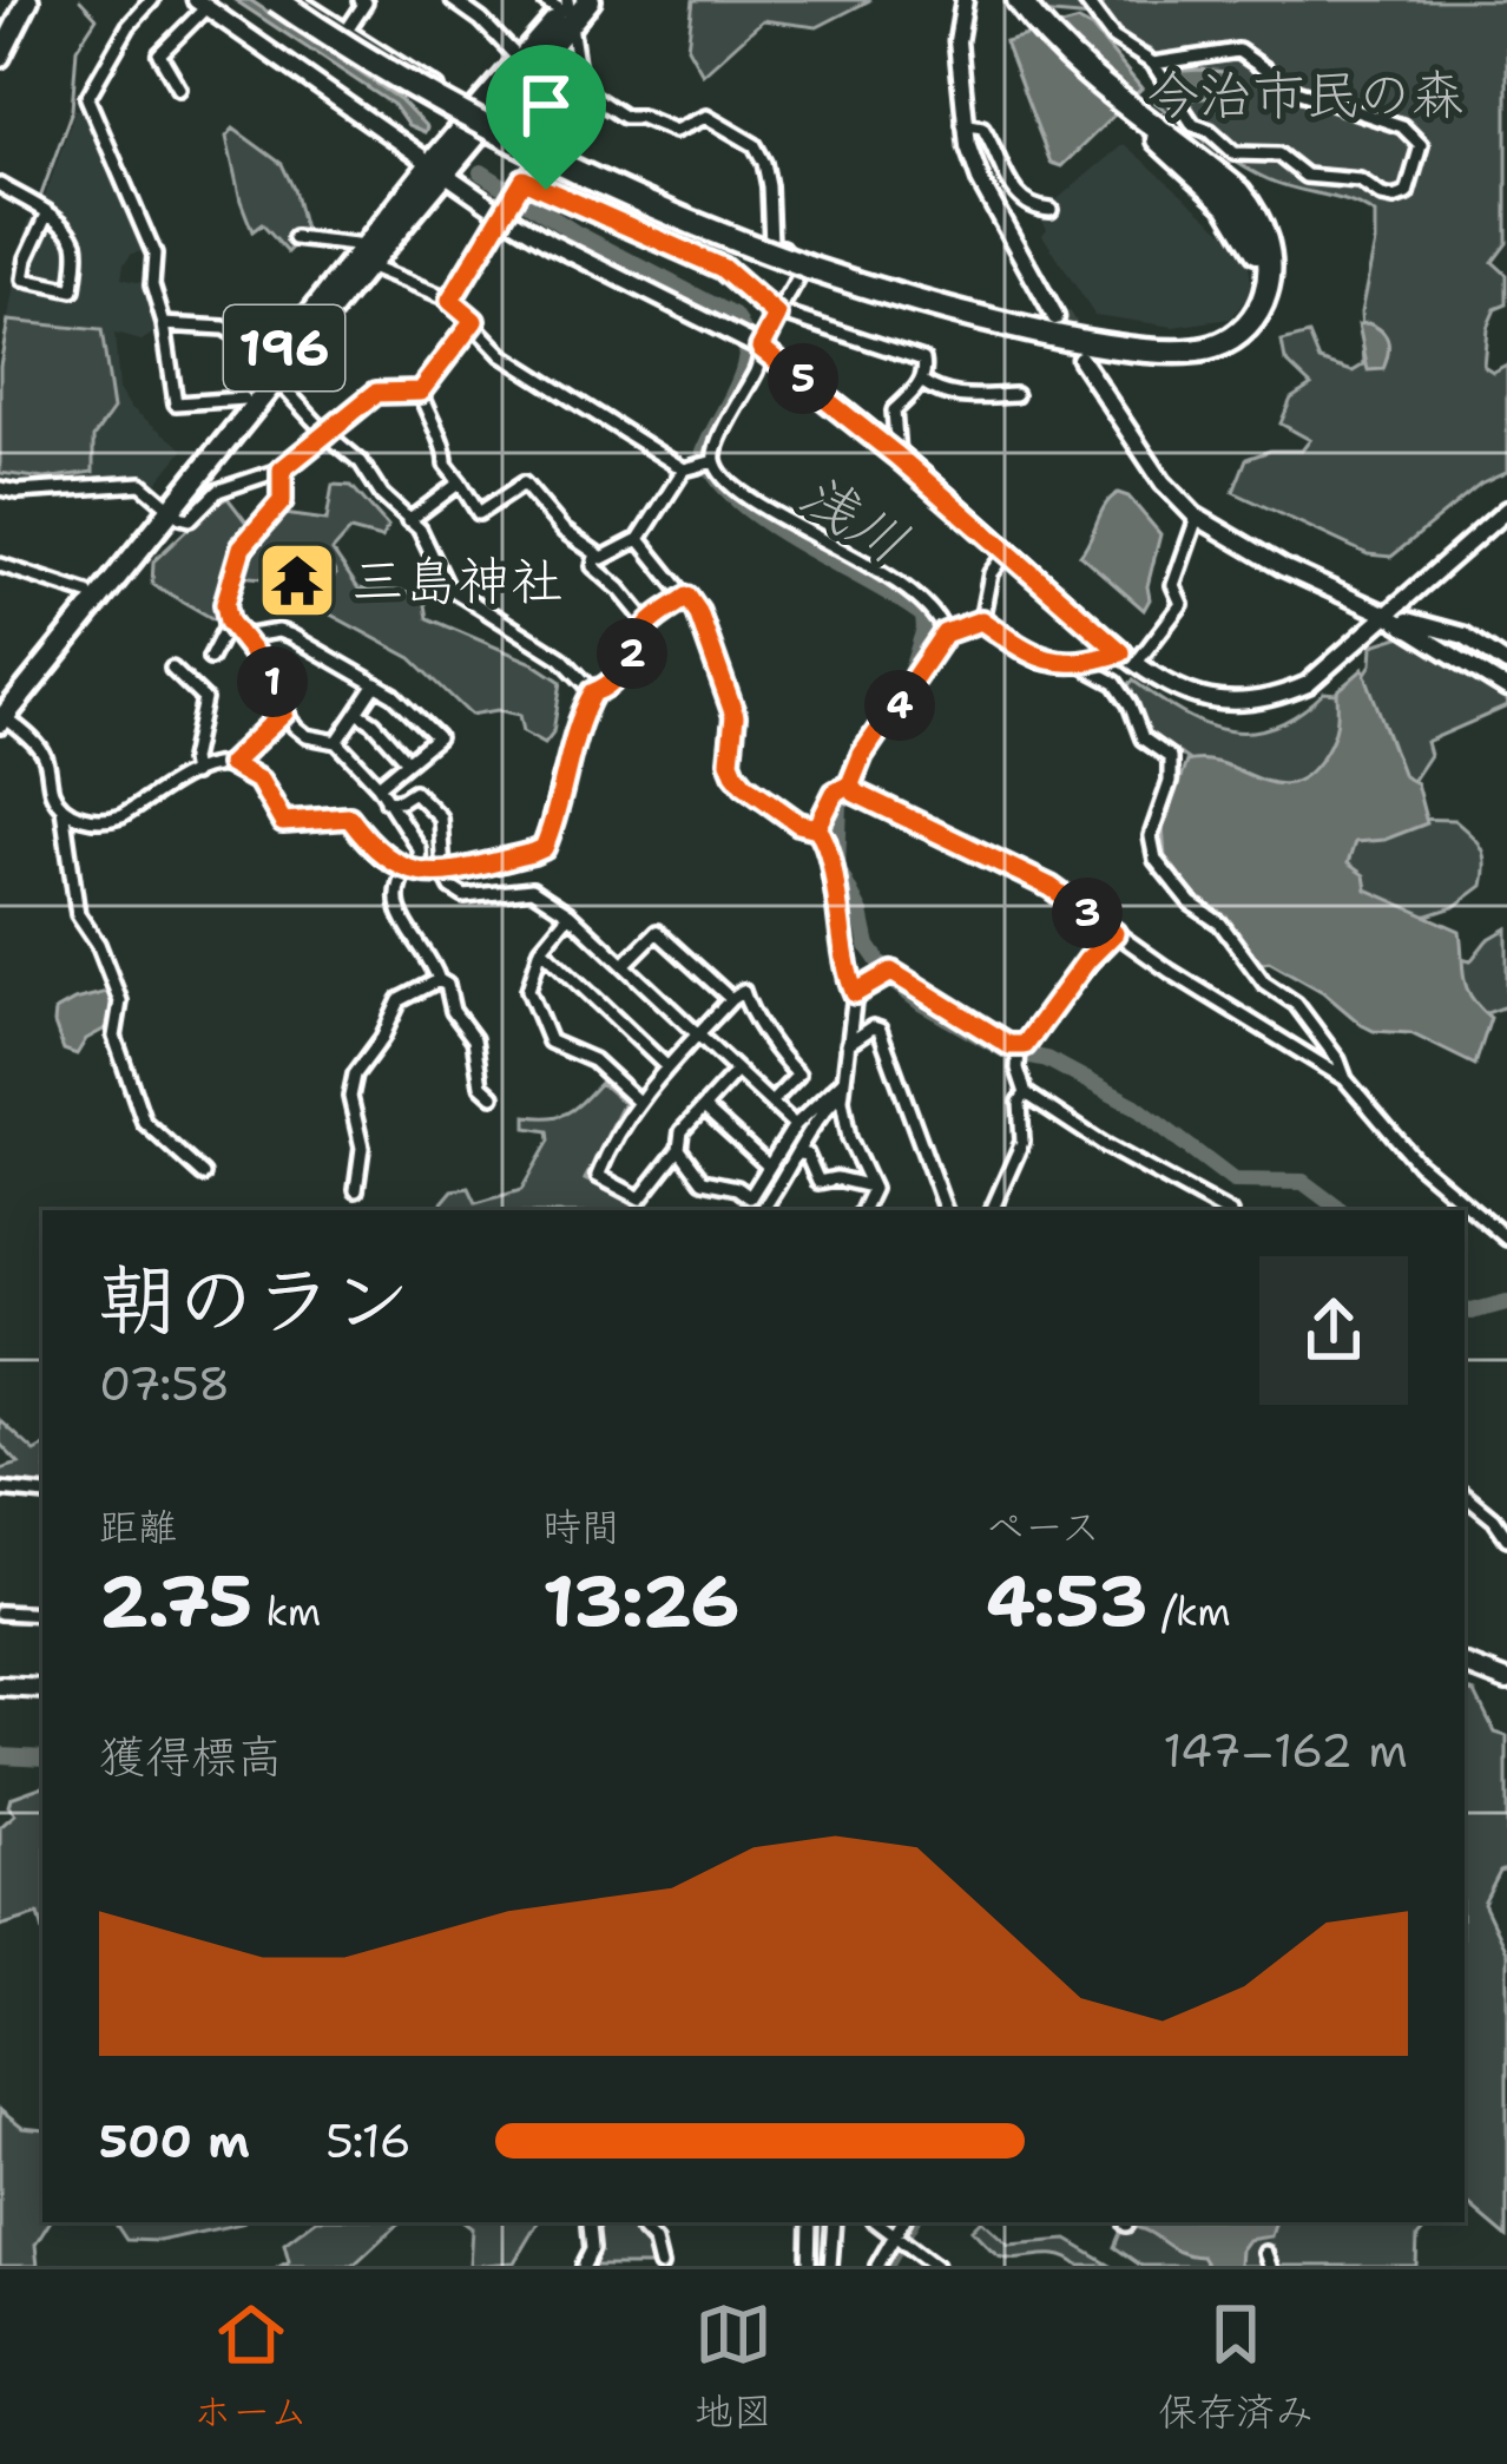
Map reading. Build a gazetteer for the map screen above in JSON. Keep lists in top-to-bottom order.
{
  "streets": {
    "highway": ["196"]
  },
  "water": ["浅川"],
  "parks": ["今治市民の森"],
  "places": {
    "temple": ["三島神社"]
  },
  "page": {
    "pins": [
      "5",
      "2",
      "1",
      "4",
      "3"
    ],
    "heading": ["朝のラン", "07:58"],
    "stats": [
      ["距離", "2.75 km"],
      ["時間", "13:26"],
      ["ペース", "4:53 /km"]
    ],
    "chart": ["獲得標高", "147–162 m"],
    "list": [
      {
        "name": "500 m",
        "note": "5:16"
      }
    ],
    "tabs": ["ホーム", "地図", "保存済み"]
  }
}
